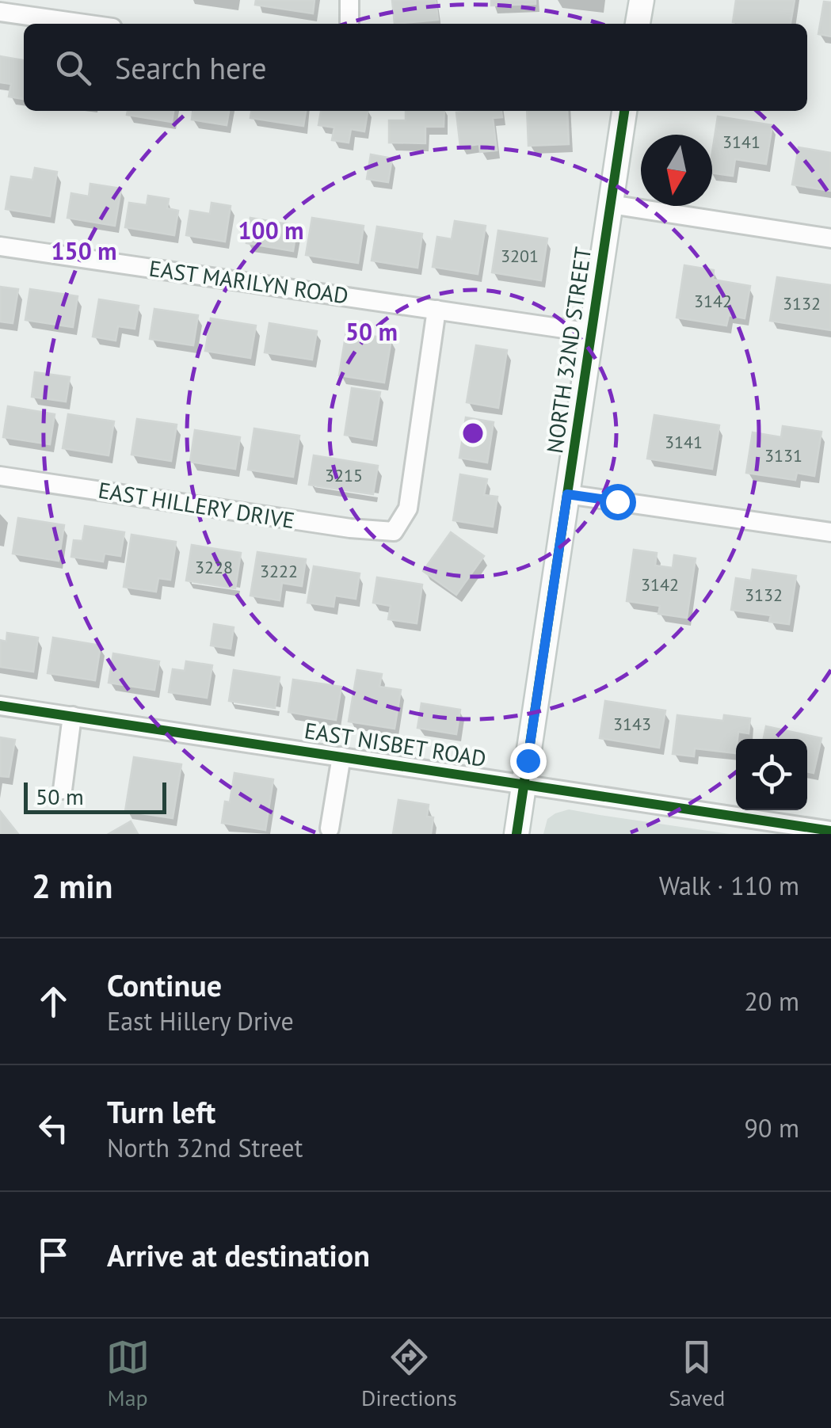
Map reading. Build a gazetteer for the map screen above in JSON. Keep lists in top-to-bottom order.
{
  "streets": {
    "main road": ["NORTH 32ND STREET"],
    "street": ["EAST MARILYN ROAD", "EAST HILLERY DRIVE", "EAST NISBET ROAD"]
  },
  "crossings": [
    ["EAST MARILYN ROAD", "NORTH 32ND STREET"],
    ["EAST MARILYN ROAD", "EAST HILLERY DRIVE"],
    ["NORTH 32ND STREET", "EAST NISBET ROAD"]
  ],
  "house_numbers": [
    "3141",
    "3201",
    "3142",
    "3132",
    "3141",
    "3131",
    "3215",
    "3228",
    "3222",
    "3142",
    "3132",
    "3143"
  ],
  "scale_bar": "50 m",
  "north": "bottom",
  "page": {
    "search": "Search here",
    "scale": "50 m",
    "heading": ["2 min", "Walk · 110 m"],
    "list": [
      ["Continue", "East Hillery Drive", "20 m"],
      ["Turn left", "North 32nd Street", "90 m"],
      "Arrive at destination"
    ],
    "nav": ["Map", "Directions", "Saved"]
  },
  "rings": ["100 m", "150 m", "50 m"]
}
